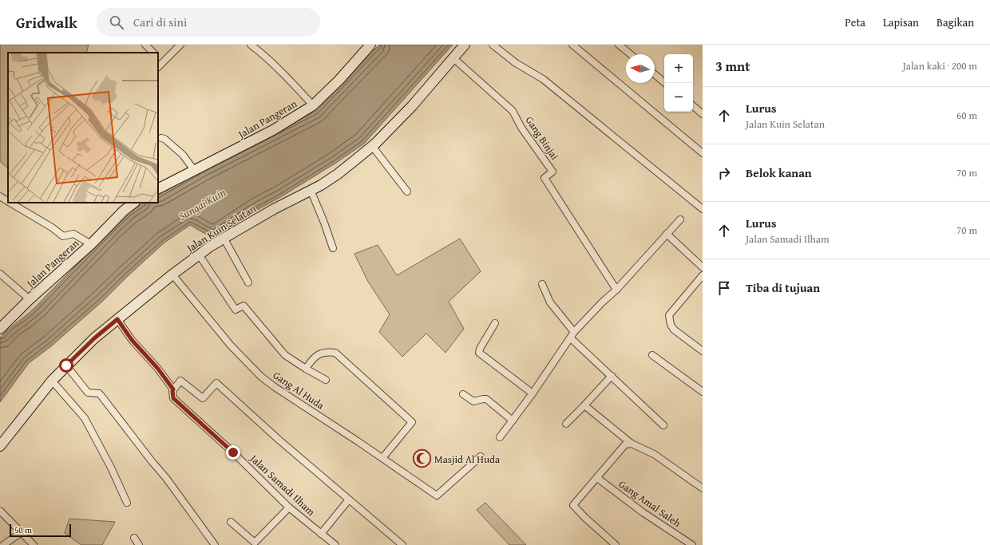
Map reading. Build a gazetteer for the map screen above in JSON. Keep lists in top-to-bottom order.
{
  "streets": {
    "street": [
      "Jalan Pangeran",
      "Gang Binjai",
      "Jalan Kuin Selatan",
      "Gang Al Huda",
      "Jalan Samadi Ilham",
      "Gang Amal Saleh"
    ]
  },
  "crossings": [
    ["Gang Binjai", "Jalan Kuin Selatan"],
    ["Jalan Kuin Selatan", "Gang Al Huda"],
    ["Jalan Kuin Selatan", "Jalan Samadi Ilham"]
  ],
  "water": ["Sungai Kuin"],
  "places": {
    "mosque": ["Masjid Al Huda"]
  },
  "scale_bar": "50 m",
  "north": "left",
  "page": {
    "header": "Gridwalk",
    "search": "Cari di sini",
    "nav": ["Peta", "Lapisan", "Bagikan"],
    "heading": ["3 mnt", "Jalan kaki · 200 m"],
    "map_buttons": ["+", "−"],
    "list": [
      ["Lurus", "Jalan Kuin Selatan", "60 m"],
      ["Belok kanan", "70 m"],
      ["Lurus", "Jalan Samadi Ilham", "70 m"],
      "Tiba di tujuan"
    ],
    "scale": "50 m"
  }
}
